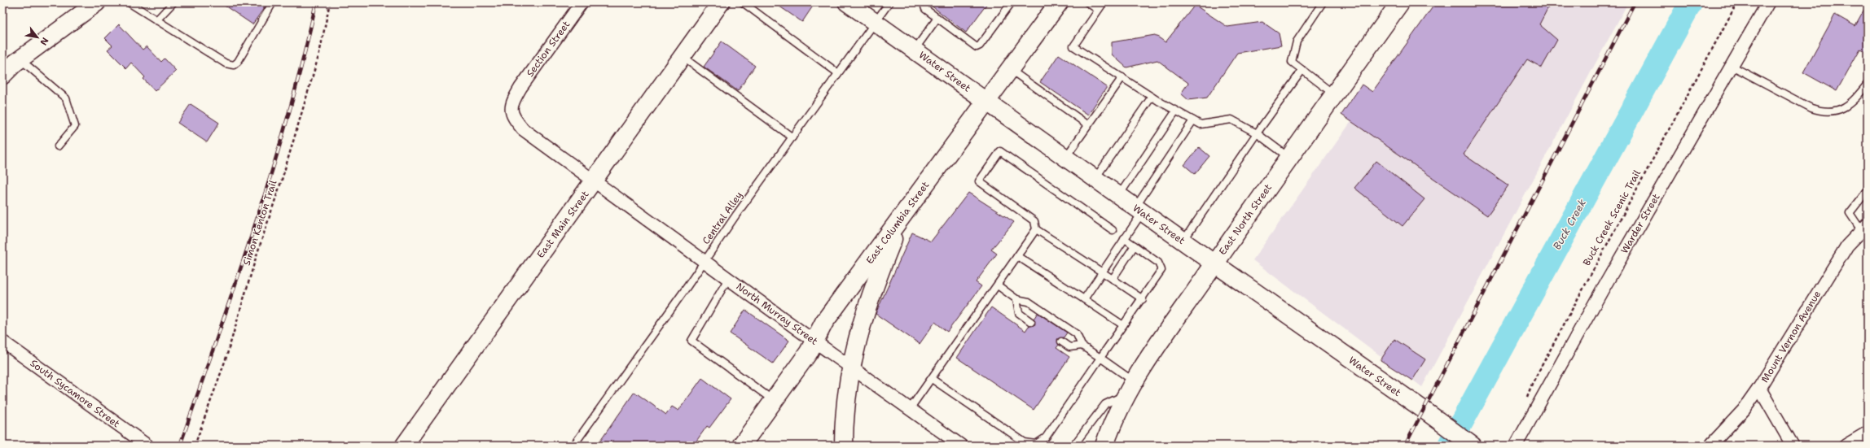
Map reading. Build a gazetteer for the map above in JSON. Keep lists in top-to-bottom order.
{
  "streets": {
    "main road": ["East North Street", "East Columbia Street"],
    "street": [
      "Section Street",
      "Water Street",
      "Warder Street",
      "East Main Street",
      "North Murray Street",
      "Mount Vernon Avenue",
      "South Sycamore Street"
    ],
    "lane": ["Central Alley"],
    "path": ["Buck Creek Scenic Trail", "Simon Kenton Trail"]
  },
  "crossings": [
    ["Section Street", "East Main Street"],
    ["Section Street", "North Murray Street"],
    ["Water Street", "Central Alley"],
    ["Water Street", "East North Street"],
    ["Water Street", "East Columbia Street"],
    ["Central Alley", "North Murray Street"],
    ["East Columbia Street", "North Murray Street"],
    ["East Main Street", "North Murray Street"]
  ],
  "water": ["Buck Creek"],
  "north": "bottom right"
}
